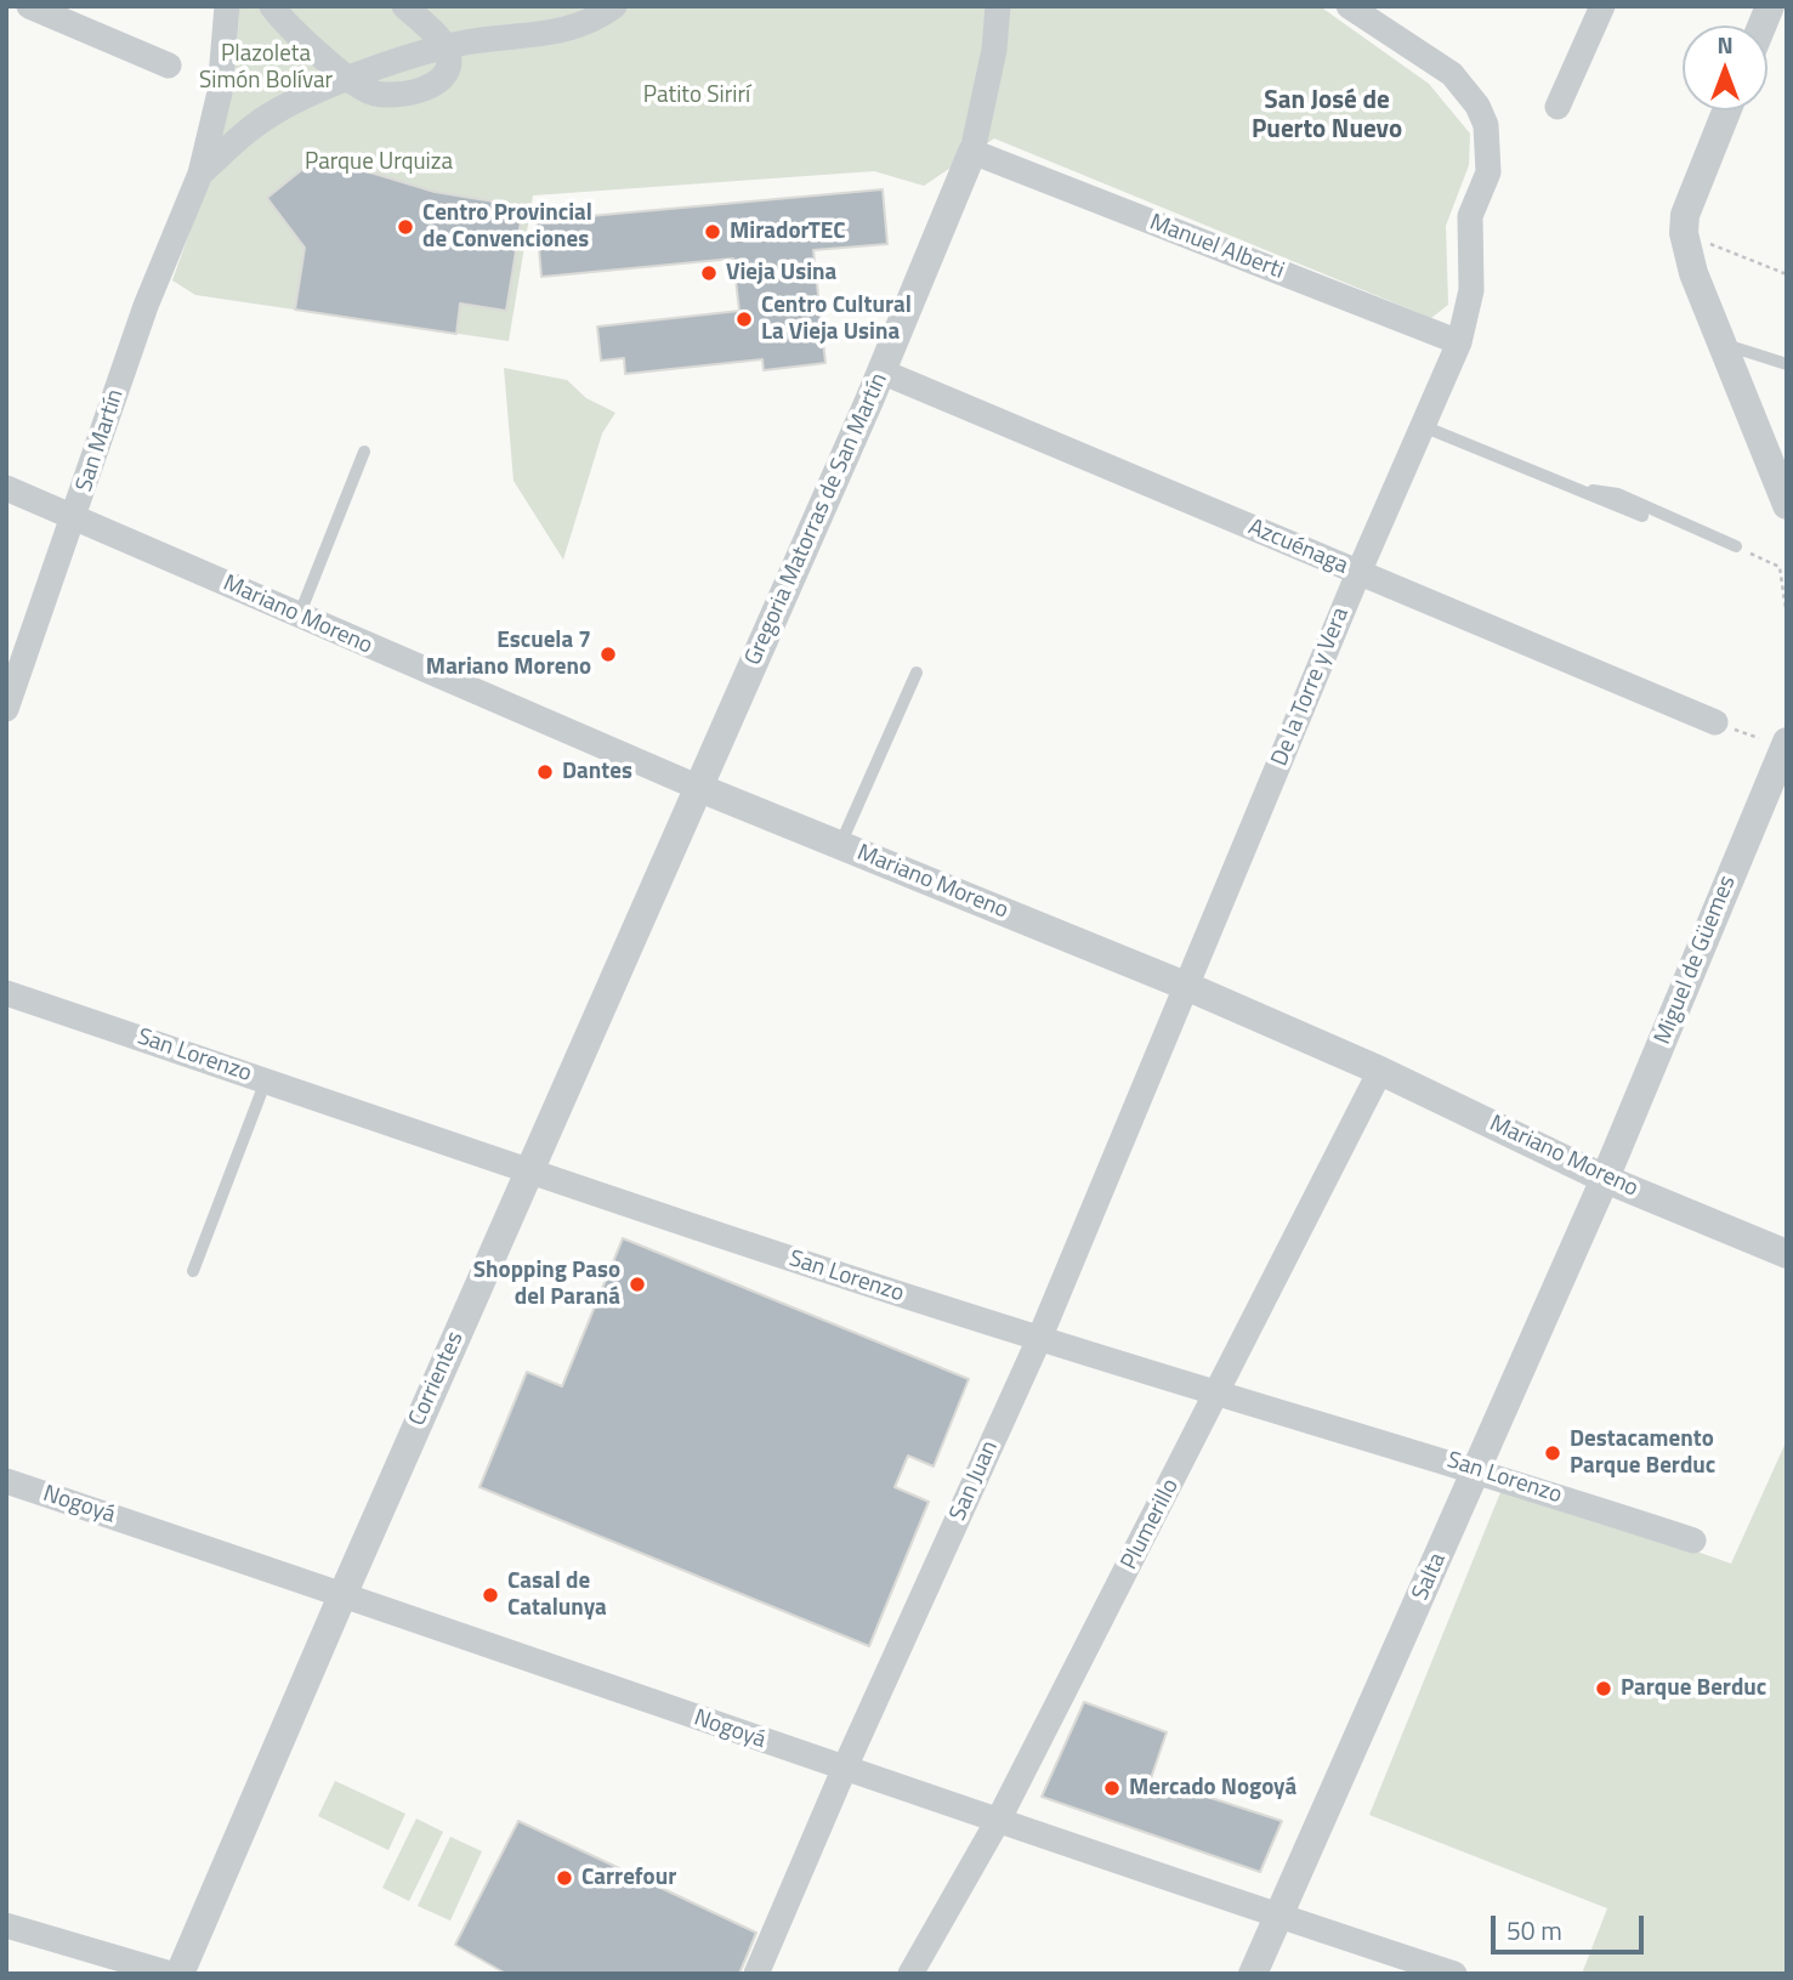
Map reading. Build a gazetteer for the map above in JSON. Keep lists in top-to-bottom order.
{
  "streets": {
    "street": [
      "Manuel Alberti",
      "San Martín",
      "Gregoria Matorras de San Martín",
      "Azcuénaga",
      "Mariano Moreno",
      "De la Torre y Vera",
      "Miguel de Güemes",
      "San Lorenzo",
      "Corrientes",
      "San Juan",
      "Nogoyá",
      "Plumerillo",
      "Salta"
    ]
  },
  "crossings": [
    ["Manuel Alberti", "Gregoria Matorras de San Martín"],
    ["Manuel Alberti", "De la Torre y Vera"],
    ["San Martín", "Mariano Moreno"],
    ["Gregoria Matorras de San Martín", "Azcuénaga"],
    ["Gregoria Matorras de San Martín", "Mariano Moreno"],
    ["Gregoria Matorras de San Martín", "Corrientes"],
    ["Azcuénaga", "De la Torre y Vera"],
    ["Mariano Moreno", "De la Torre y Vera"],
    ["Mariano Moreno", "Miguel de Güemes"],
    ["Mariano Moreno", "Corrientes"],
    ["Mariano Moreno", "San Juan"],
    ["Mariano Moreno", "Plumerillo"],
    ["Mariano Moreno", "Salta"],
    ["De la Torre y Vera", "San Juan"],
    ["Miguel de Güemes", "Salta"],
    ["San Lorenzo", "Corrientes"],
    ["San Lorenzo", "San Juan"],
    ["San Lorenzo", "Plumerillo"],
    ["San Lorenzo", "Salta"],
    ["Corrientes", "Nogoyá"],
    ["San Juan", "Nogoyá"],
    ["Nogoyá", "Plumerillo"],
    ["Nogoyá", "Salta"]
  ],
  "districts": ["San José de Puerto Nuevo"],
  "parks": ["Plazoleta Simón Bolívar", "Patito Sirirí", "Parque Urquiza"],
  "places": [
    "Centro Provincial de Convenciones",
    "MiradorTEC",
    "Vieja Usina",
    "Centro Cultural La Vieja Usina",
    "Escuela 7 Mariano Moreno",
    "Dantes",
    "Shopping Paso del Paraná",
    "Destacamento Parque Berduc",
    "Casal de Catalunya",
    "Parque Berduc",
    "Mercado Nogoyá",
    "Carrefour"
  ],
  "scale_bar": "50 m",
  "north": "top"
}
